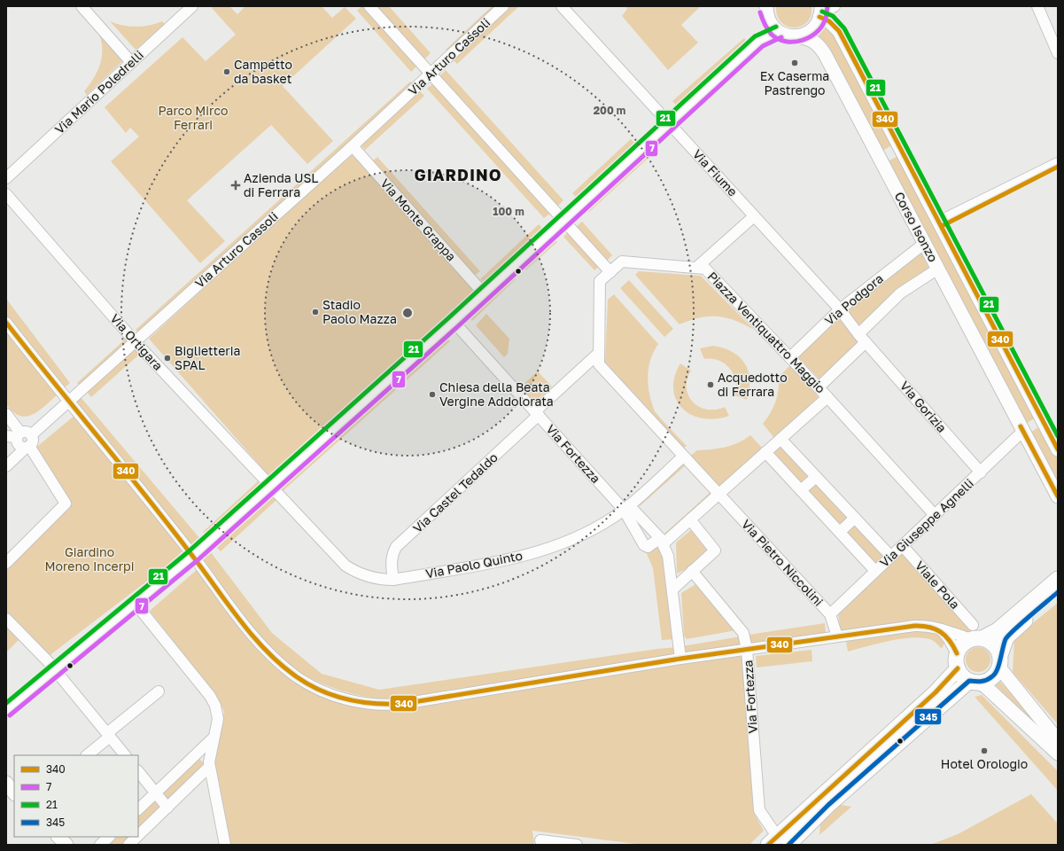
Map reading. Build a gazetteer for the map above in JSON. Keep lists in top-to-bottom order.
{
  "streets": {
    "street": [
      "Via Arturo Cassoli",
      "Via Mario Poledrelli",
      "Via Fiume",
      "Via Monte Grappa",
      "Corso Isonzo",
      "Via Podgora",
      "Piazza Ventiquattro Maggio",
      "Via Ortigara",
      "Via Gorizia",
      "Via Fortezza",
      "Via Castel Tedaldo",
      "Via Giuseppe Agnelli",
      "Via Pietro Niccolini",
      "Via Paolo Quinto",
      "Viale Pola"
    ]
  },
  "crossings": [
    ["Via Arturo Cassoli", "Via Monte Grappa"],
    ["Via Arturo Cassoli", "Via Ortigara"],
    ["Via Fiume", "Via Podgora"],
    ["Via Fiume", "Via Gorizia"],
    ["Corso Isonzo", "Via Podgora"],
    ["Corso Isonzo", "Via Giuseppe Agnelli"],
    ["Via Podgora", "Piazza Ventiquattro Maggio"],
    ["Piazza Ventiquattro Maggio", "Via Castel Tedaldo"],
    ["Piazza Ventiquattro Maggio", "Via Pietro Niccolini"],
    ["Piazza Ventiquattro Maggio", "Via Paolo Quinto"],
    ["Via Ortigara", "Via Paolo Quinto"],
    ["Via Gorizia", "Via Giuseppe Agnelli"],
    ["Via Fortezza", "Via Castel Tedaldo"],
    ["Via Fortezza", "Via Paolo Quinto"],
    ["Via Castel Tedaldo", "Via Paolo Quinto"],
    ["Via Giuseppe Agnelli", "Via Pietro Niccolini"],
    ["Via Giuseppe Agnelli", "Viale Pola"]
  ],
  "districts": ["GIARDINO"],
  "parks": ["Parco Mirco Ferrari", "Giardino Moreno Incerpi"],
  "places": {
    "other": [
      "Ex Caserma Pastrengo",
      "Campetto da basket",
      "Stadio Paolo Mazza",
      "Biglietteria SPAL",
      "Acquedotto di Ferrara",
      "Chiesa della Beata Vergine Addolorata",
      "Hotel Orologio"
    ],
    "health": ["Azienda USL di Ferrara"]
  },
  "lines": [
    "transit line 7",
    "transit line 21",
    "transit line 340",
    "transit line 345"
  ],
  "legend": [
    "340",
    "7",
    "21",
    "345"
  ],
  "rings": ["200 m", "100 m"]
}
